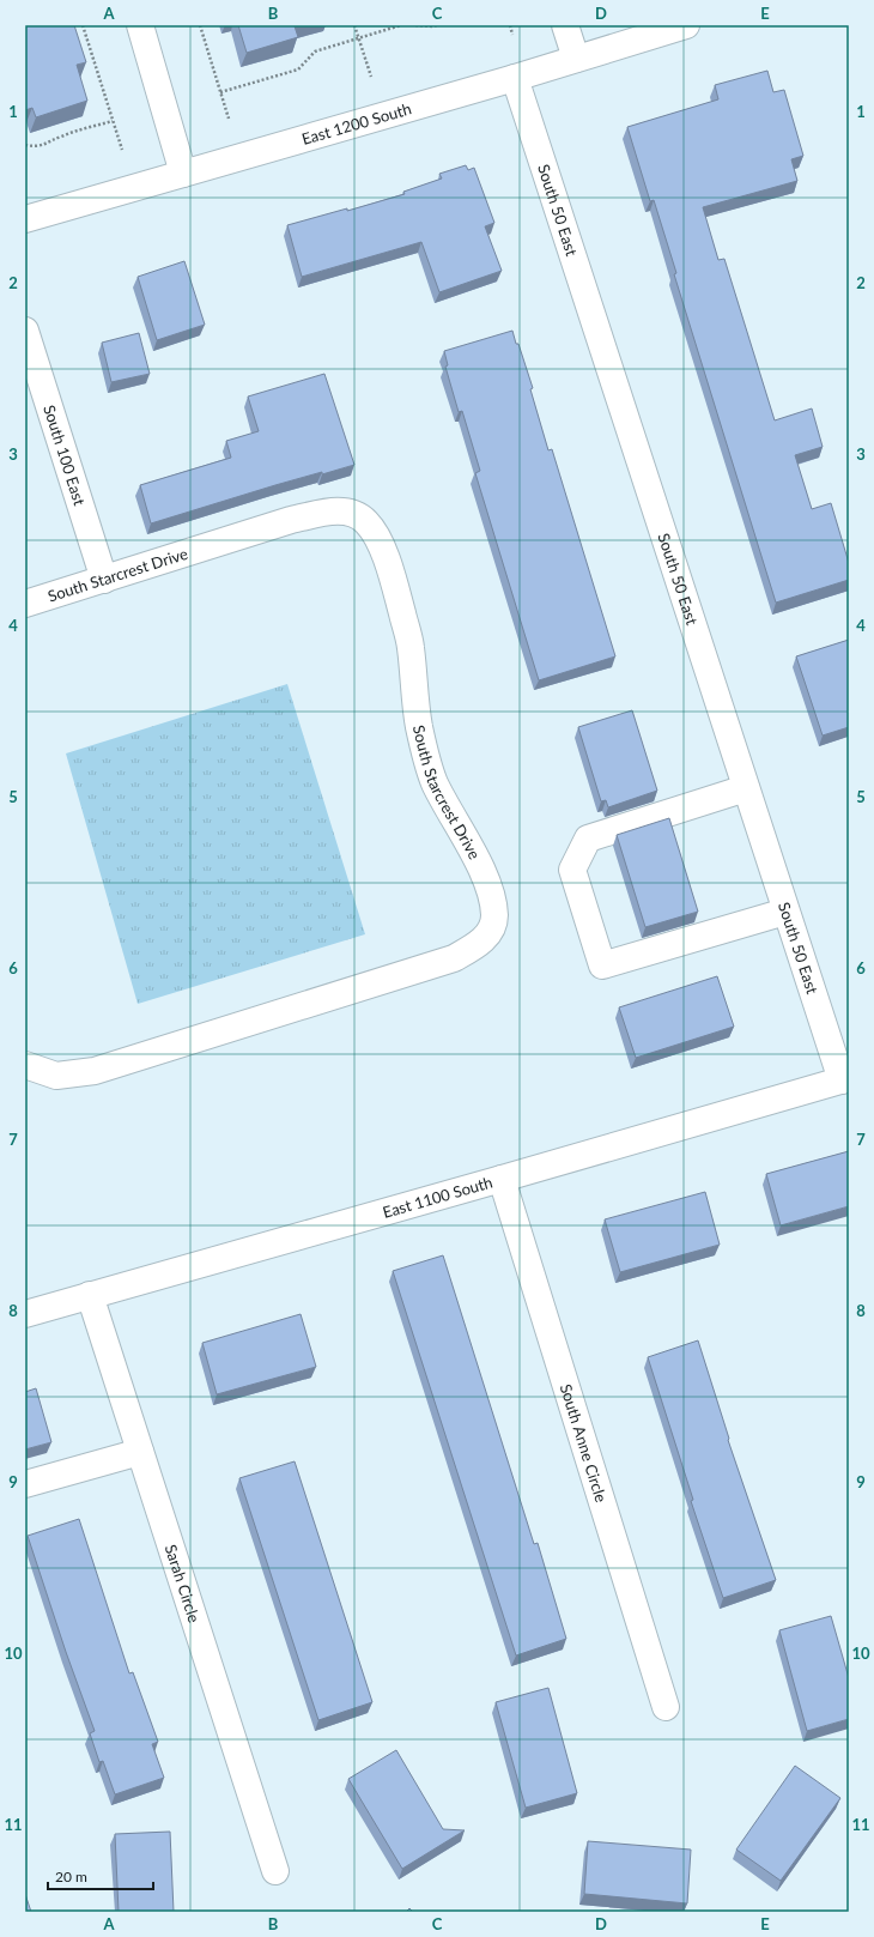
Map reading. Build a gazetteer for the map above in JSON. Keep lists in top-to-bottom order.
{
  "streets": {
    "street": [
      "East 1200 South",
      "South 50 East",
      "South 100 East",
      "South Starcrest Drive",
      "East 1100 South",
      "South Anne Circle",
      "Sarah Circle"
    ]
  },
  "crossings": [
    ["East 1200 South", "South 50 East"],
    ["South 50 East", "East 1100 South"],
    ["South 100 East", "South Starcrest Drive"],
    ["East 1100 South", "South Anne Circle"],
    ["East 1100 South", "Sarah Circle"]
  ],
  "scale_bar": "20 m",
  "grid": {
    "columns": [
      "A",
      "B",
      "C",
      "D",
      "E"
    ],
    "rows": [
      "1",
      "2",
      "3",
      "4",
      "5",
      "6",
      "7",
      "8",
      "9",
      "10",
      "11"
    ]
  }
}
